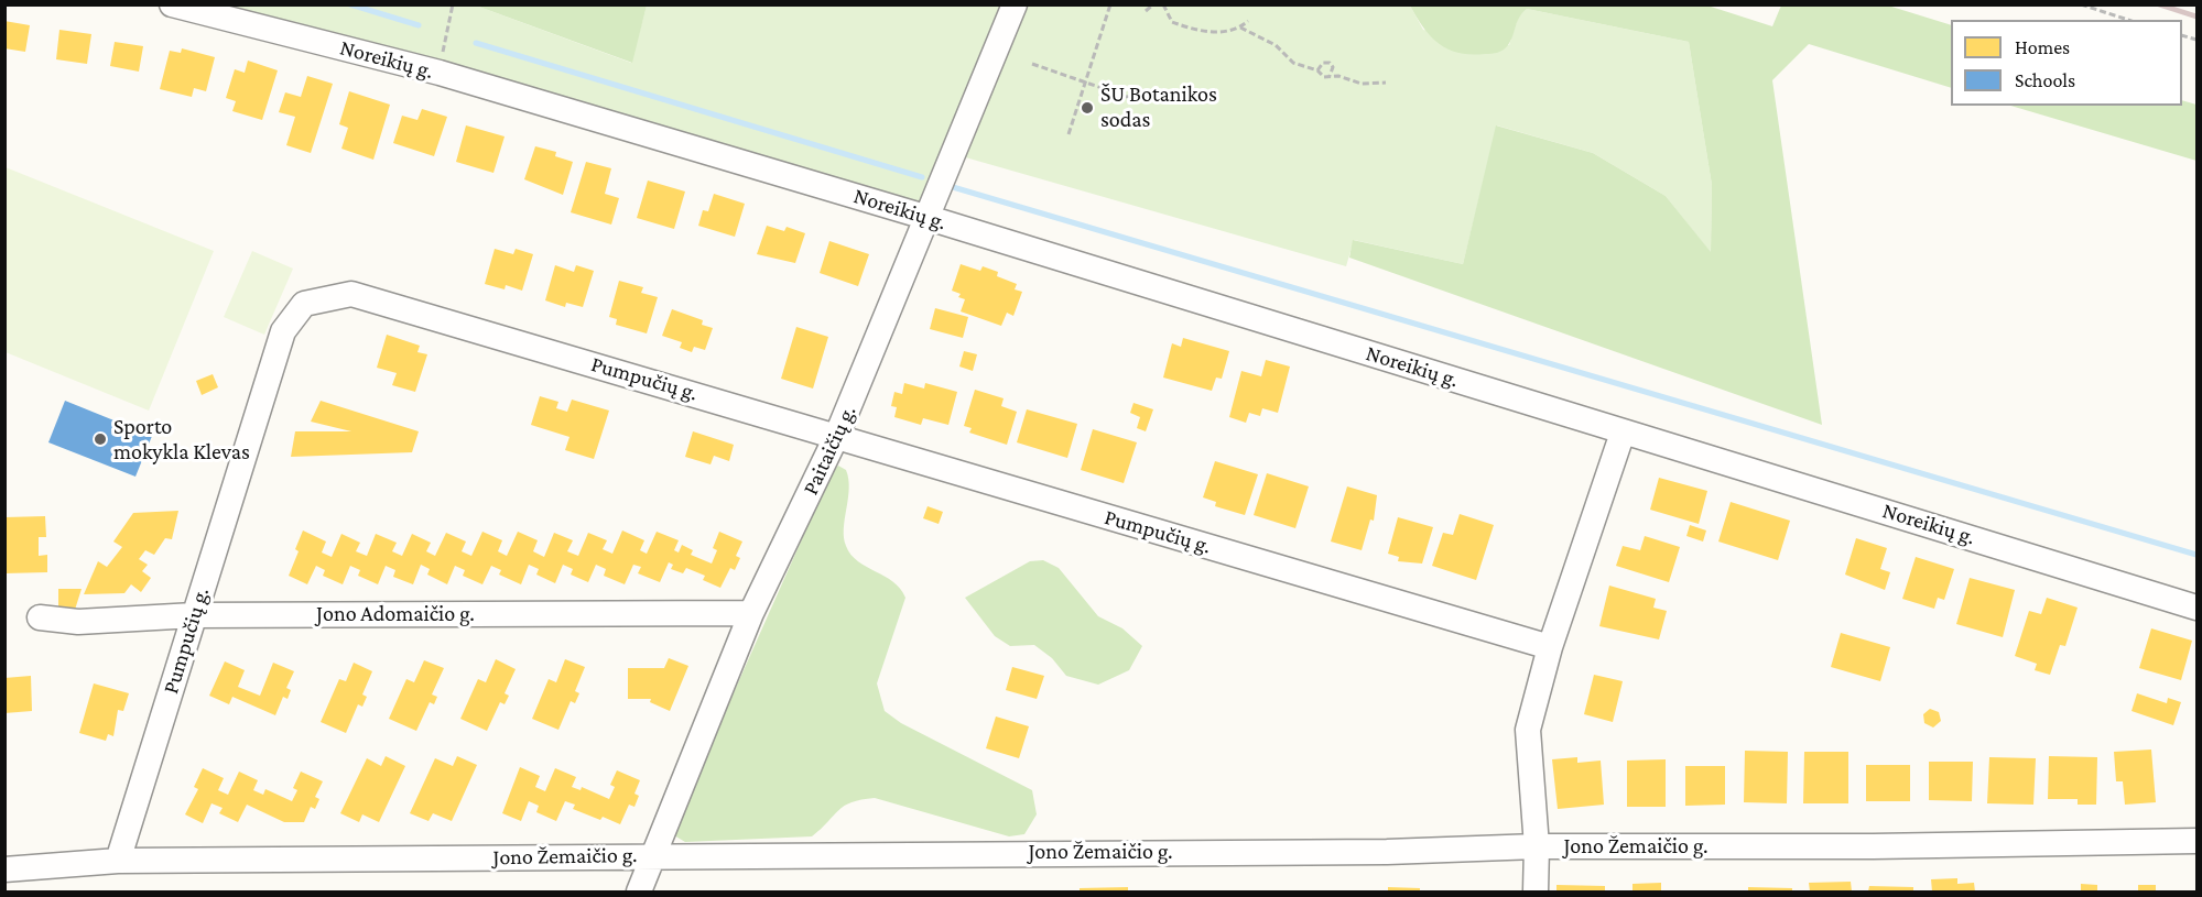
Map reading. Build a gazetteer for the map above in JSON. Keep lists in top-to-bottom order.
{
  "streets": {
    "street": [
      "Noreikių g.",
      "Pumpučių g.",
      "Paitaičių g.",
      "Jono Adomaičio g.",
      "Jono Žemaičio g."
    ]
  },
  "crossings": [
    ["Noreikių g.", "Paitaičių g."],
    ["Pumpučių g.", "Paitaičių g."],
    ["Pumpučių g.", "Jono Adomaičio g."],
    ["Pumpučių g.", "Jono Žemaičio g."],
    ["Paitaičių g.", "Jono Adomaičio g."],
    ["Paitaičių g.", "Jono Žemaičio g."]
  ],
  "places": ["ŠU Botanikos sodas", "Sporto mokykla Klevas"],
  "legend": ["Homes", "Schools"]
}
